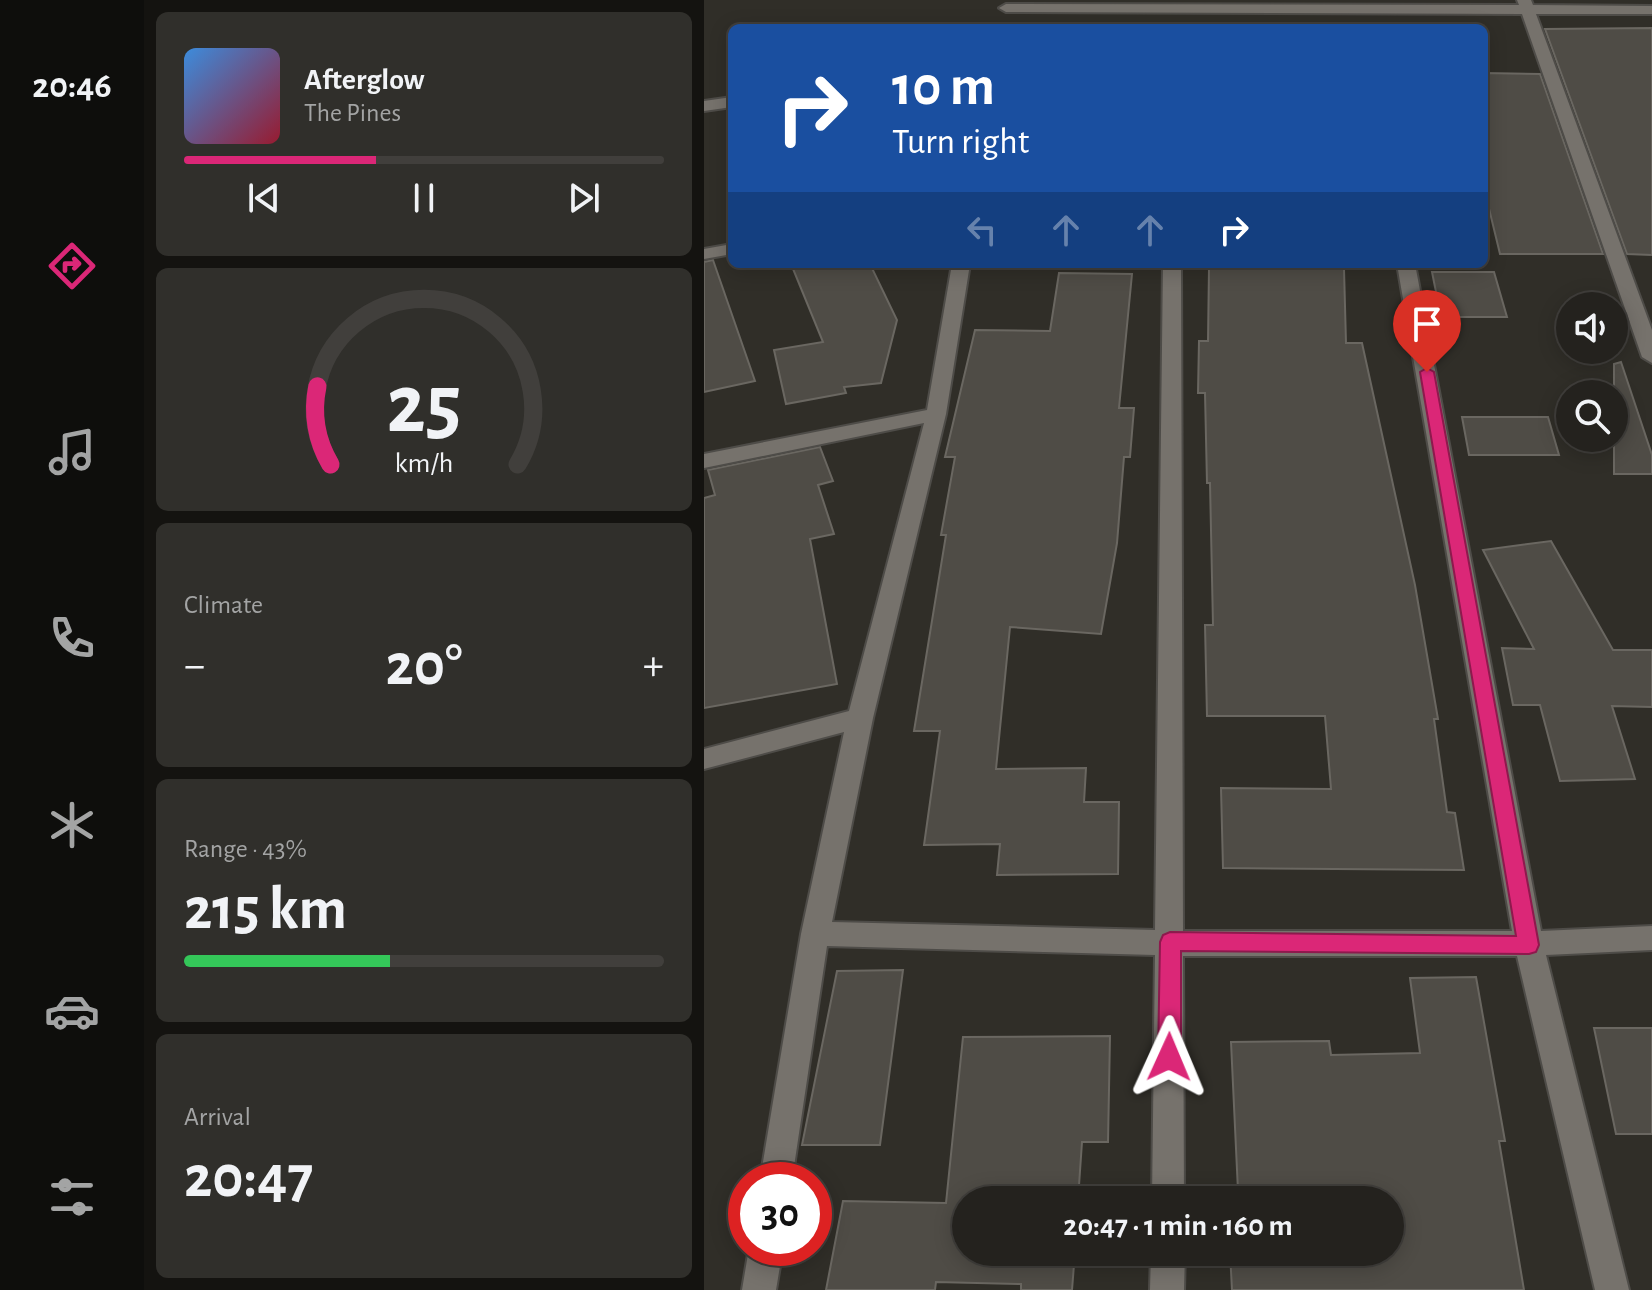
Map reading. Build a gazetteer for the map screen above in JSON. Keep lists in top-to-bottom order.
{
  "page": {
    "tabs": "20:46",
    "turn": ["10 m", "Turn right"],
    "song": ["Afterglow", "The Pines"],
    "tile": [
      "Climate",
      ["Range · 43%", "215 km"],
      ["Arrival", "20:47"]
    ],
    "heat": ["−", "20°", "+"],
    "limit": "30",
    "trip": "20:47 · 1 min · 160 m",
    "gauge": ["25", "km/h"]
  }
}
